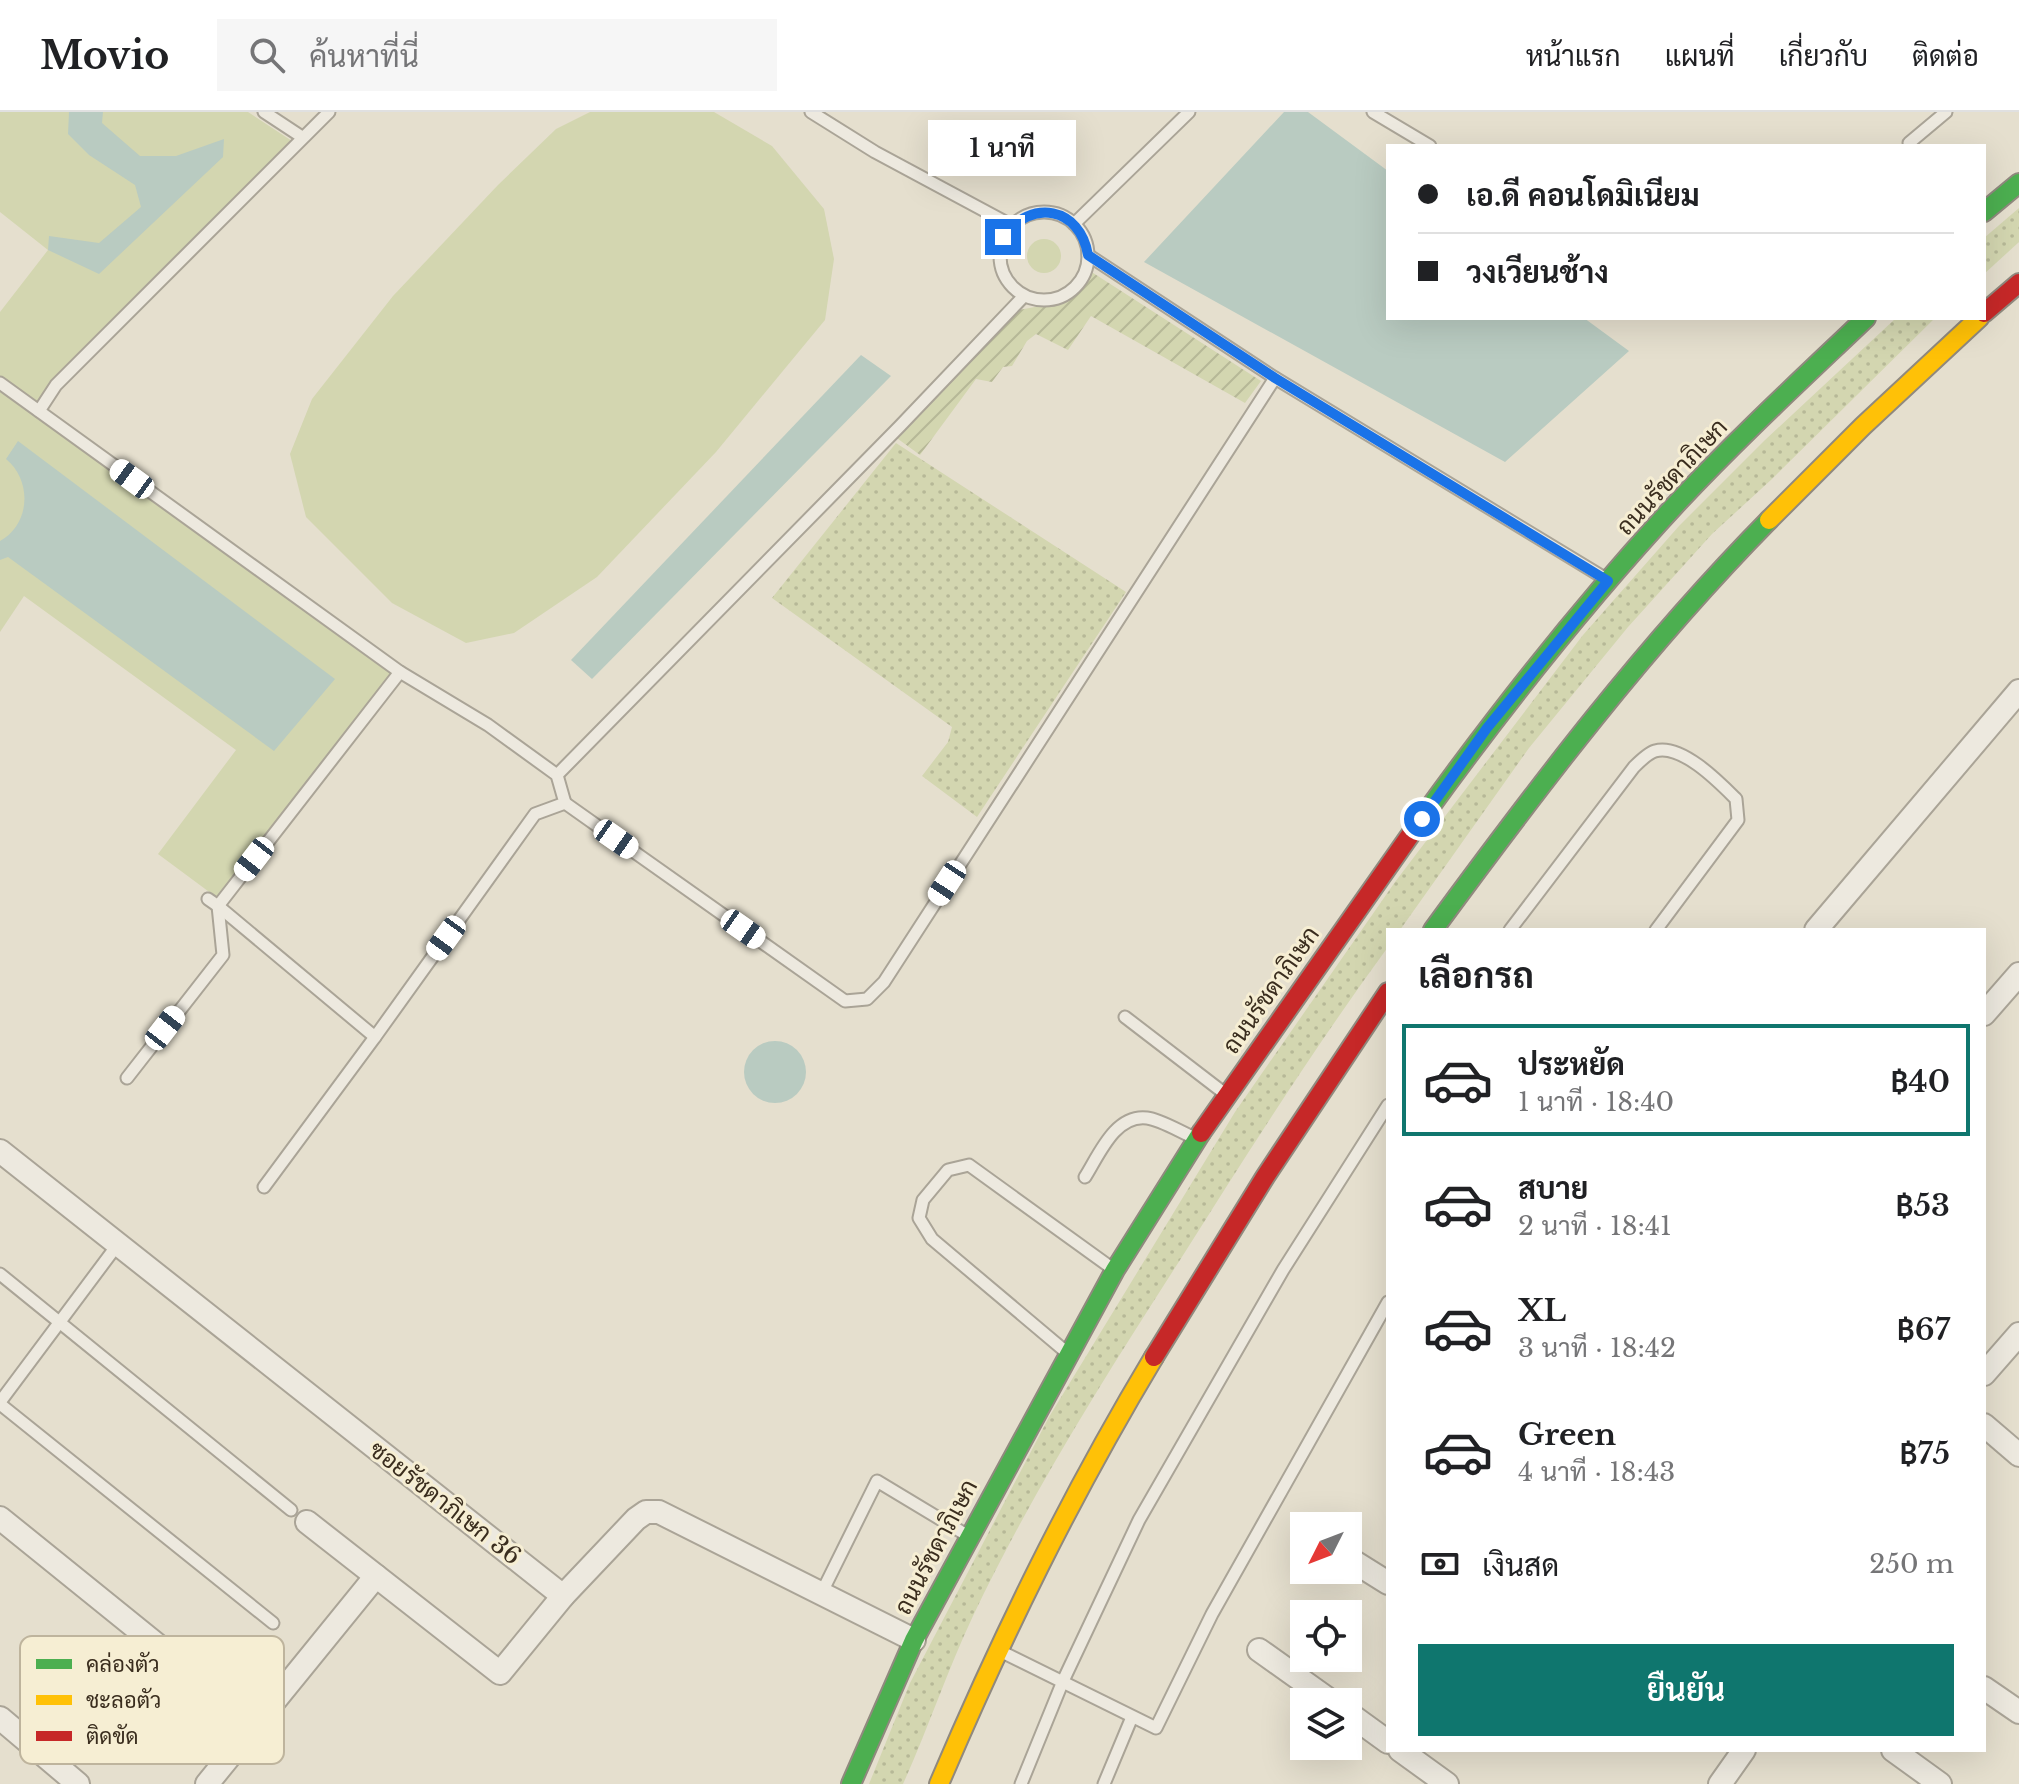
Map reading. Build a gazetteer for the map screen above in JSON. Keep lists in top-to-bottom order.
{
  "streets": {
    "main road": ["ถนนรัชดาภิเษก"],
    "street": ["ซอยรัชดาภิเษก 36"]
  },
  "legend": ["คล่องตัว", "ชะลอตัว", "ติดขัด"],
  "north": "bottom left",
  "page": {
    "header": "Movio",
    "search": "ค้นหาที่นี่",
    "nav": [
      "หน้าแรก",
      "แผนที่",
      "เกี่ยวกับ",
      "ติดต่อ"
    ],
    "bubble": "1 นาที",
    "banner": ["เอ.ดี คอนโดมิเนียม", "วงเวียนช้าง"],
    "heading": "เลือกรถ",
    "list": [
      {
        "name": "ประหยัด",
        "note": "1 นาที · 18:40",
        "value": "฿40"
      },
      {
        "name": "สบาย",
        "note": "2 นาที · 18:41",
        "value": "฿53"
      },
      {
        "name": "XL",
        "note": "3 นาที · 18:42",
        "value": "฿67"
      },
      {
        "name": "Green",
        "note": "4 นาที · 18:43",
        "value": "฿75"
      }
    ],
    "pay": ["เงินสด", "250 m"],
    "buttons": "ยืนยัน"
  }
}
